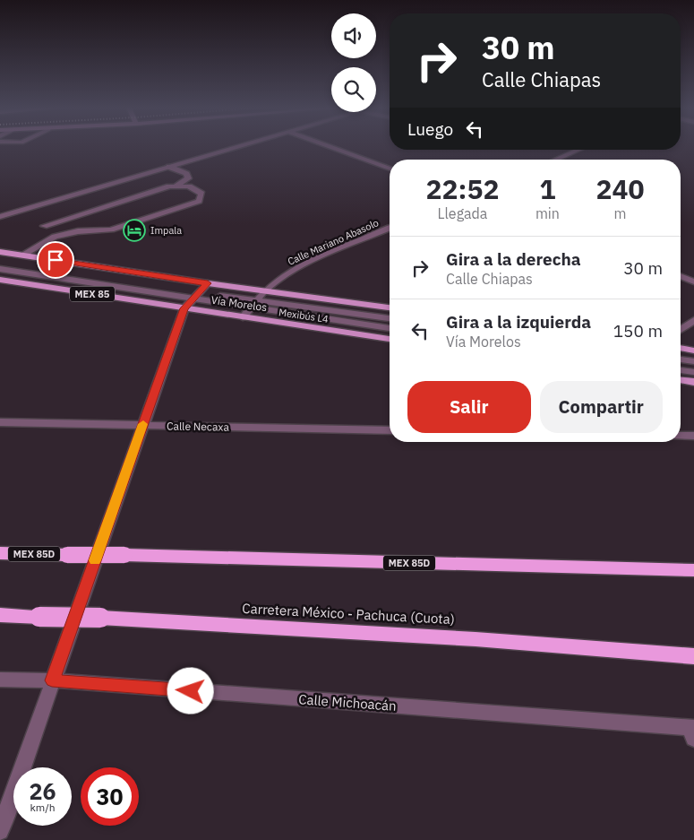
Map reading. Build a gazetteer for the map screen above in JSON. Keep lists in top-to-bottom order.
{
  "streets": {
    "highway": ["MEX 85D", "Carretera México - Pachuca (Cuota)"],
    "main road": ["MEX 85", "Vía Morelos"],
    "street": [
      "Calle Mariano Abasolo",
      "Mexibús L4",
      "Calle Necaxa",
      "Calle Michoacán"
    ]
  },
  "crossings": [
    ["Calle Mariano Abasolo", "Vía Morelos"],
    ["Calle Mariano Abasolo", "Mexibús L4"],
    ["Vía Morelos", "Mexibús L4"]
  ],
  "places": {
    "hotel": ["Impala"]
  },
  "page": {
    "turn": ["30 m", "Calle Chiapas"],
    "then": "Luego",
    "eta": [
      "22:52",
      "Llegada",
      "1",
      "min",
      "240",
      "m"
    ],
    "list": [
      {
        "name": "Gira a la derecha",
        "note": "Calle Chiapas",
        "value": "30 m"
      },
      {
        "name": "Gira a la izquierda",
        "note": "Vía Morelos",
        "value": "150 m"
      }
    ],
    "buttons": ["Salir", "Compartir"],
    "speed": "26 km/h",
    "limit": "30"
  }
}
